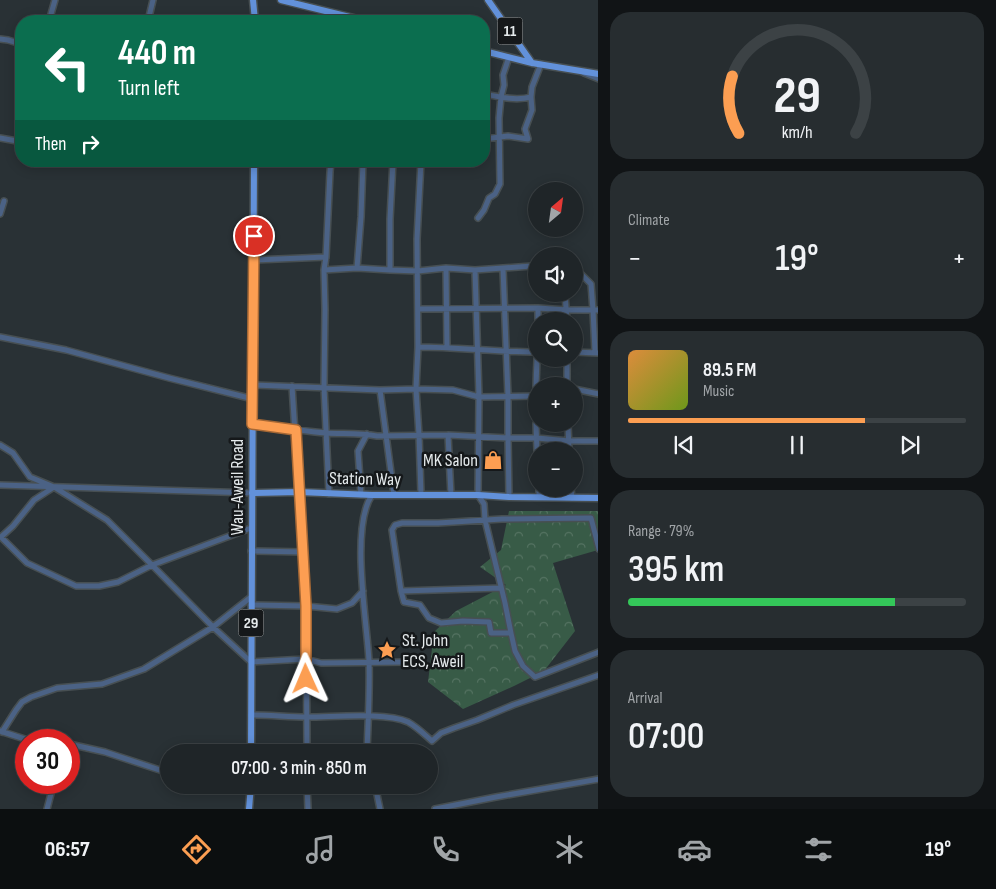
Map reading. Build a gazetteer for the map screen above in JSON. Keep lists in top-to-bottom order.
{
  "streets": {
    "main road": [
      "11",
      "Station Way",
      "Wau-Aweil Road",
      "29"
    ]
  },
  "crossings": [
    ["Station Way", "Wau-Aweil Road"]
  ],
  "places": {
    "shop": ["MK Salon"],
    "place": ["St. John ECS, Aweil"]
  },
  "north": "top right",
  "page": {
    "turn": ["440 m", "Turn left"],
    "then": "Then",
    "tile": [
      "Climate",
      ["Range · 79%", "395 km"],
      ["Arrival", "07:00"]
    ],
    "map_buttons": ["+", "−"],
    "heat": ["−", "19°", "+"],
    "song": ["89.5 FM", "Music"],
    "limit": "30",
    "trip": "07:00 · 3 min · 850 m",
    "tabs": ["06:57", "19°"],
    "gauge": ["29", "km/h"]
  }
}
